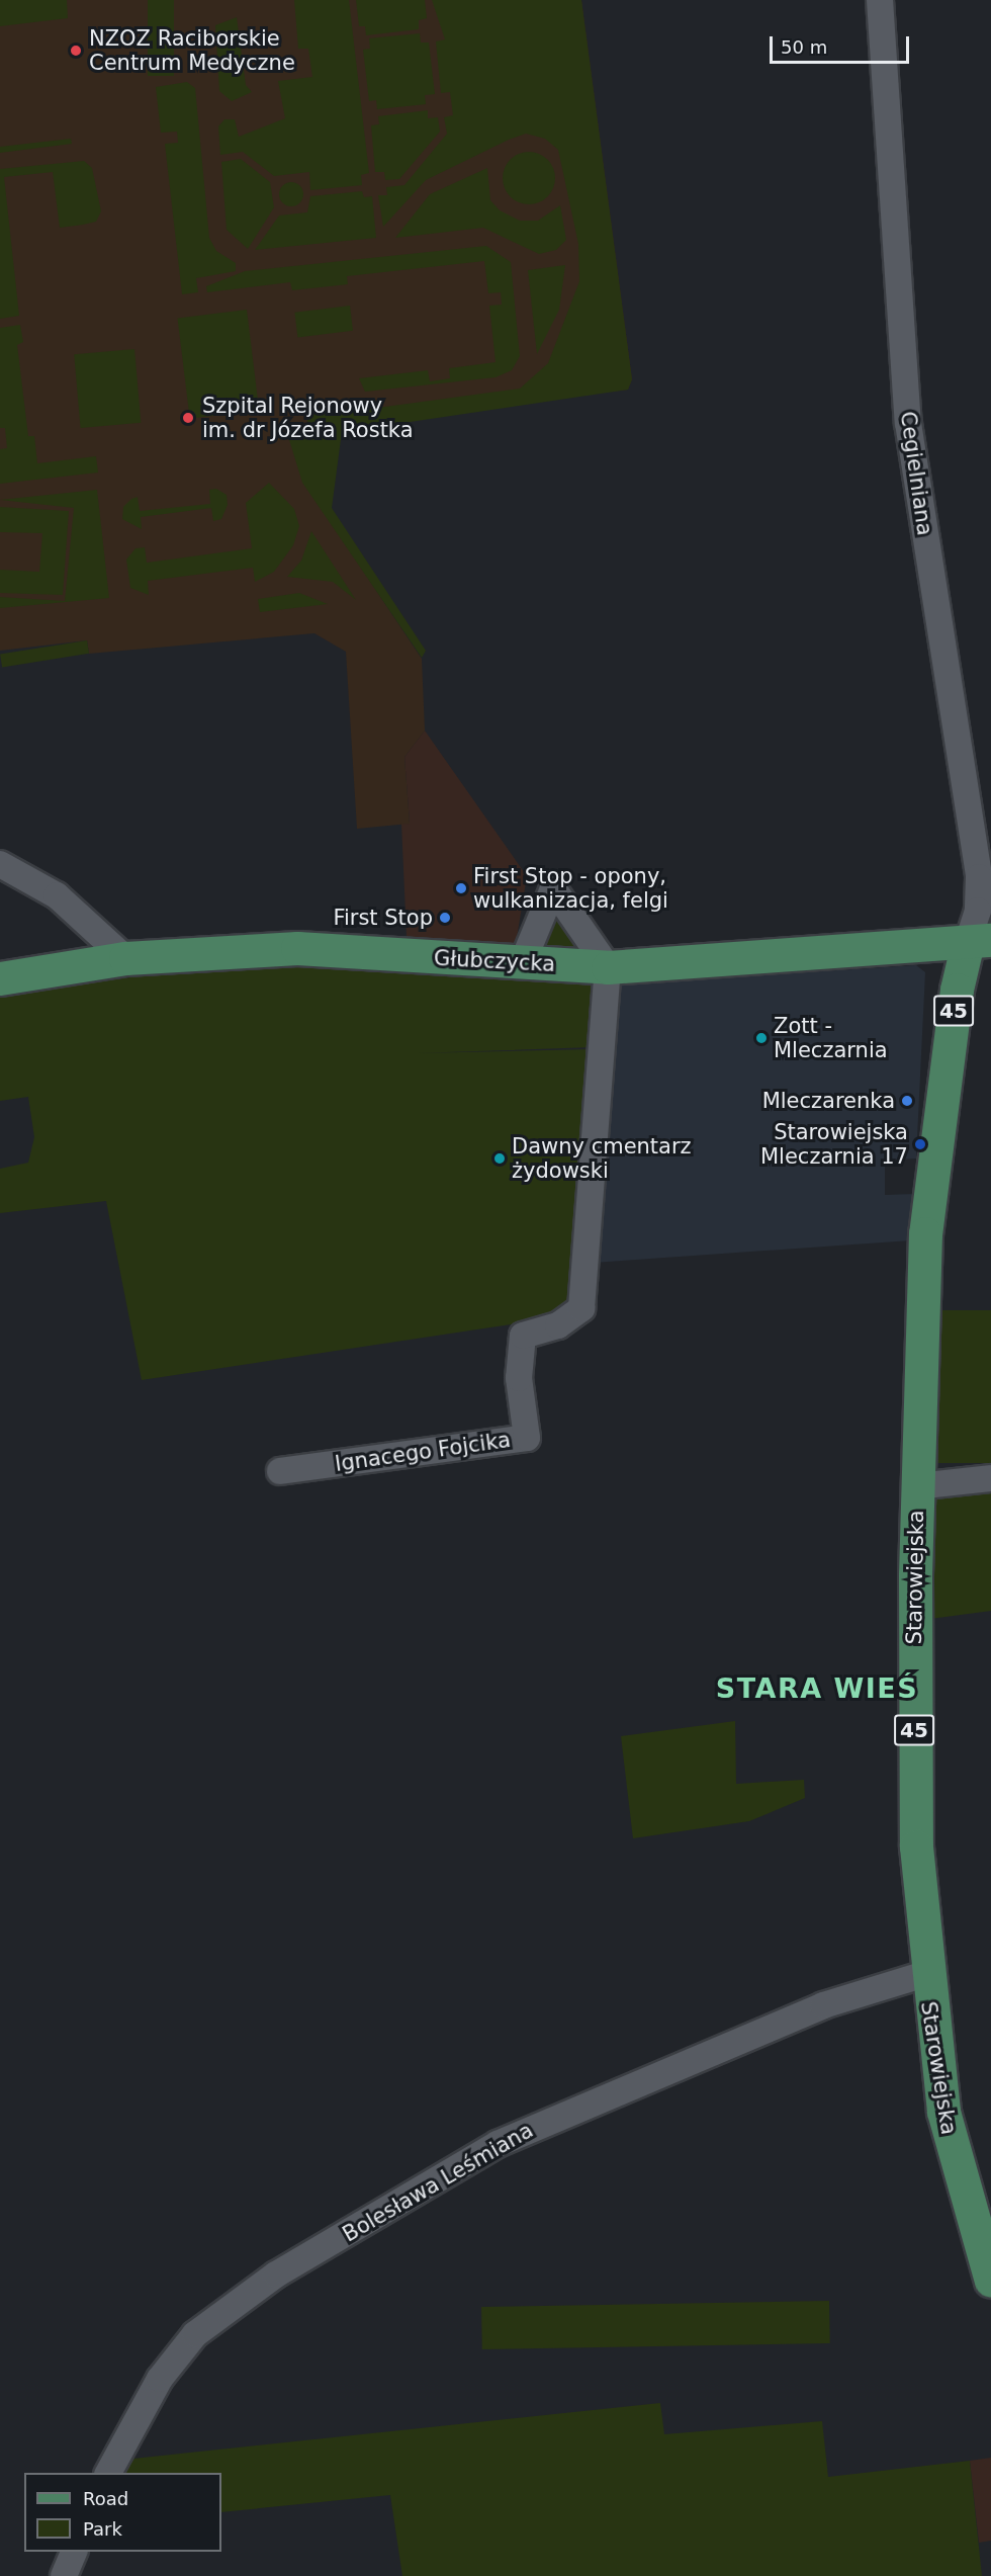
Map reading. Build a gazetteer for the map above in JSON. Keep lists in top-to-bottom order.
{
  "streets": {
    "main road": ["Głubczycka", "45", "Starowiejska"],
    "street": ["Cegielniana", "Ignacego Fojcika", "Bolesława Leśmiana"]
  },
  "crossings": [
    ["Cegielniana", "Głubczycka"],
    ["Cegielniana", "Starowiejska"],
    ["Głubczycka", "Ignacego Fojcika"],
    ["Głubczycka", "Starowiejska"]
  ],
  "districts": ["STARA WIEŚ"],
  "places": [
    "NZOZ Raciborskie Centrum Medyczne",
    "Szpital Rejonowy im. dr Józefa Rostka",
    "First Stop - opony, wulkanizacja, felgi",
    "First Stop",
    "Zott - Mleczarnia",
    "Mleczarenka",
    "Starowiejska Mleczarnia 17",
    "Dawny cmentarz żydowski"
  ],
  "legend": ["Road", "Park"],
  "scale_bar": "50 m"
}
